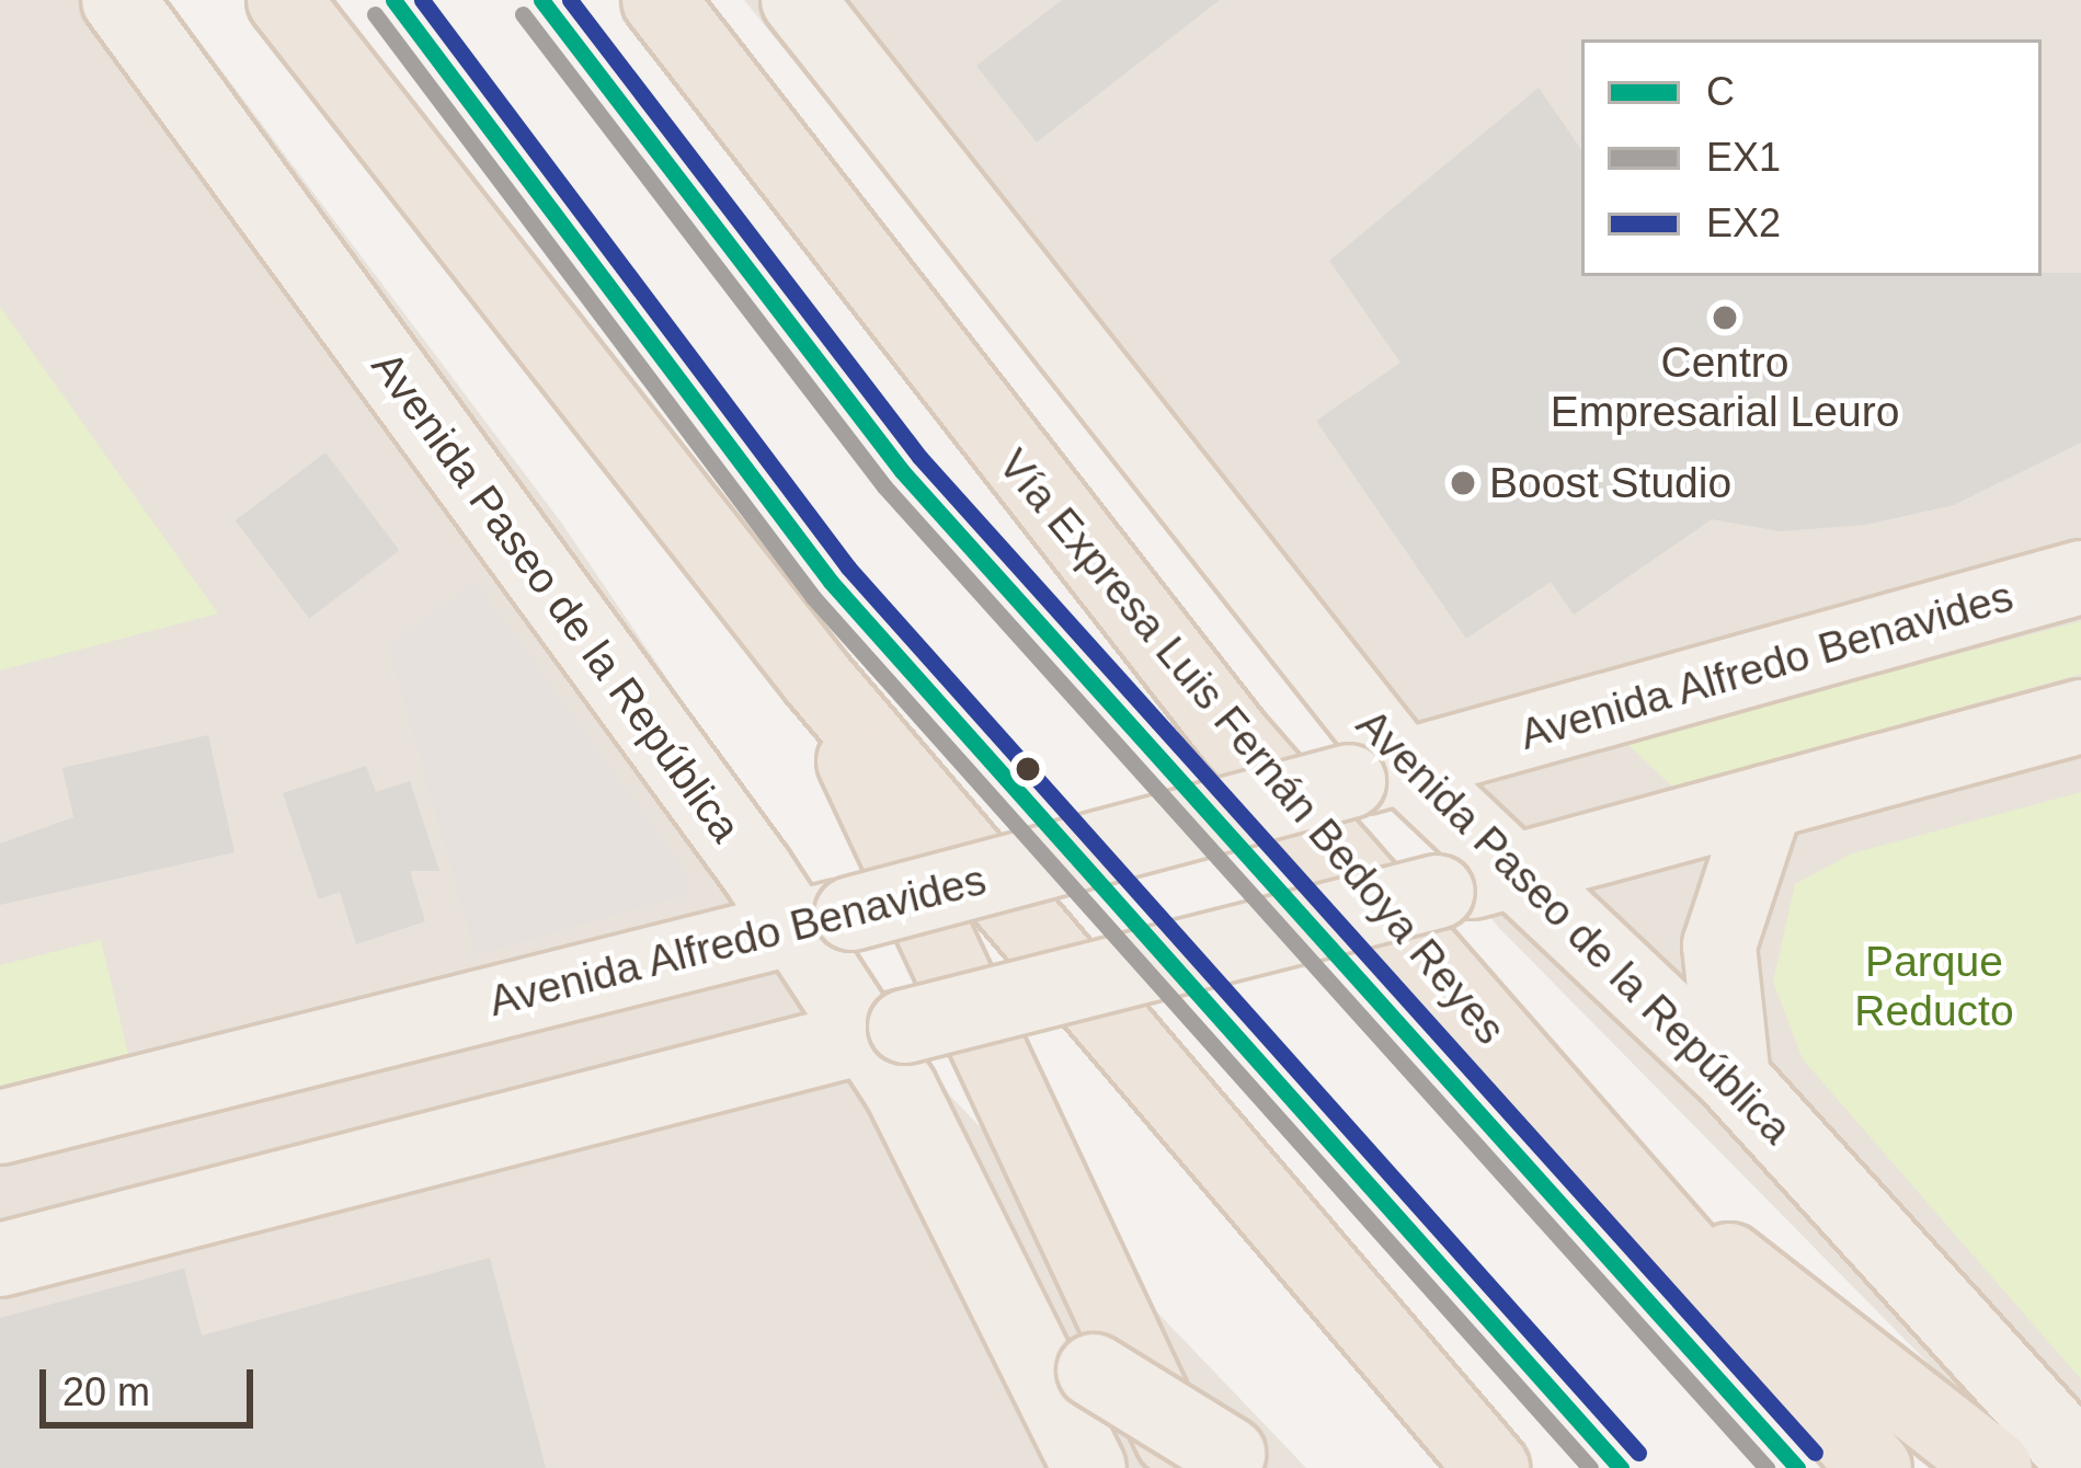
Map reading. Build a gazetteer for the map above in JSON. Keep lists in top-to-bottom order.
{
  "streets": {
    "highway": ["Vía Expresa Luis Fernán Bedoya Reyes"],
    "main road": ["Avenida Paseo de la República", "Avenida Alfredo Benavides"]
  },
  "crossings": [
    ["Avenida Paseo de la República", "Avenida Alfredo Benavides"]
  ],
  "parks": ["Parque Reducto"],
  "places": ["Centro Empresarial Leuro", "Boost Studio"],
  "lines": ["transit line C", "transit line EX2", "transit line EX1"],
  "legend": ["C", "EX1", "EX2"],
  "scale_bar": "20 m"
}
